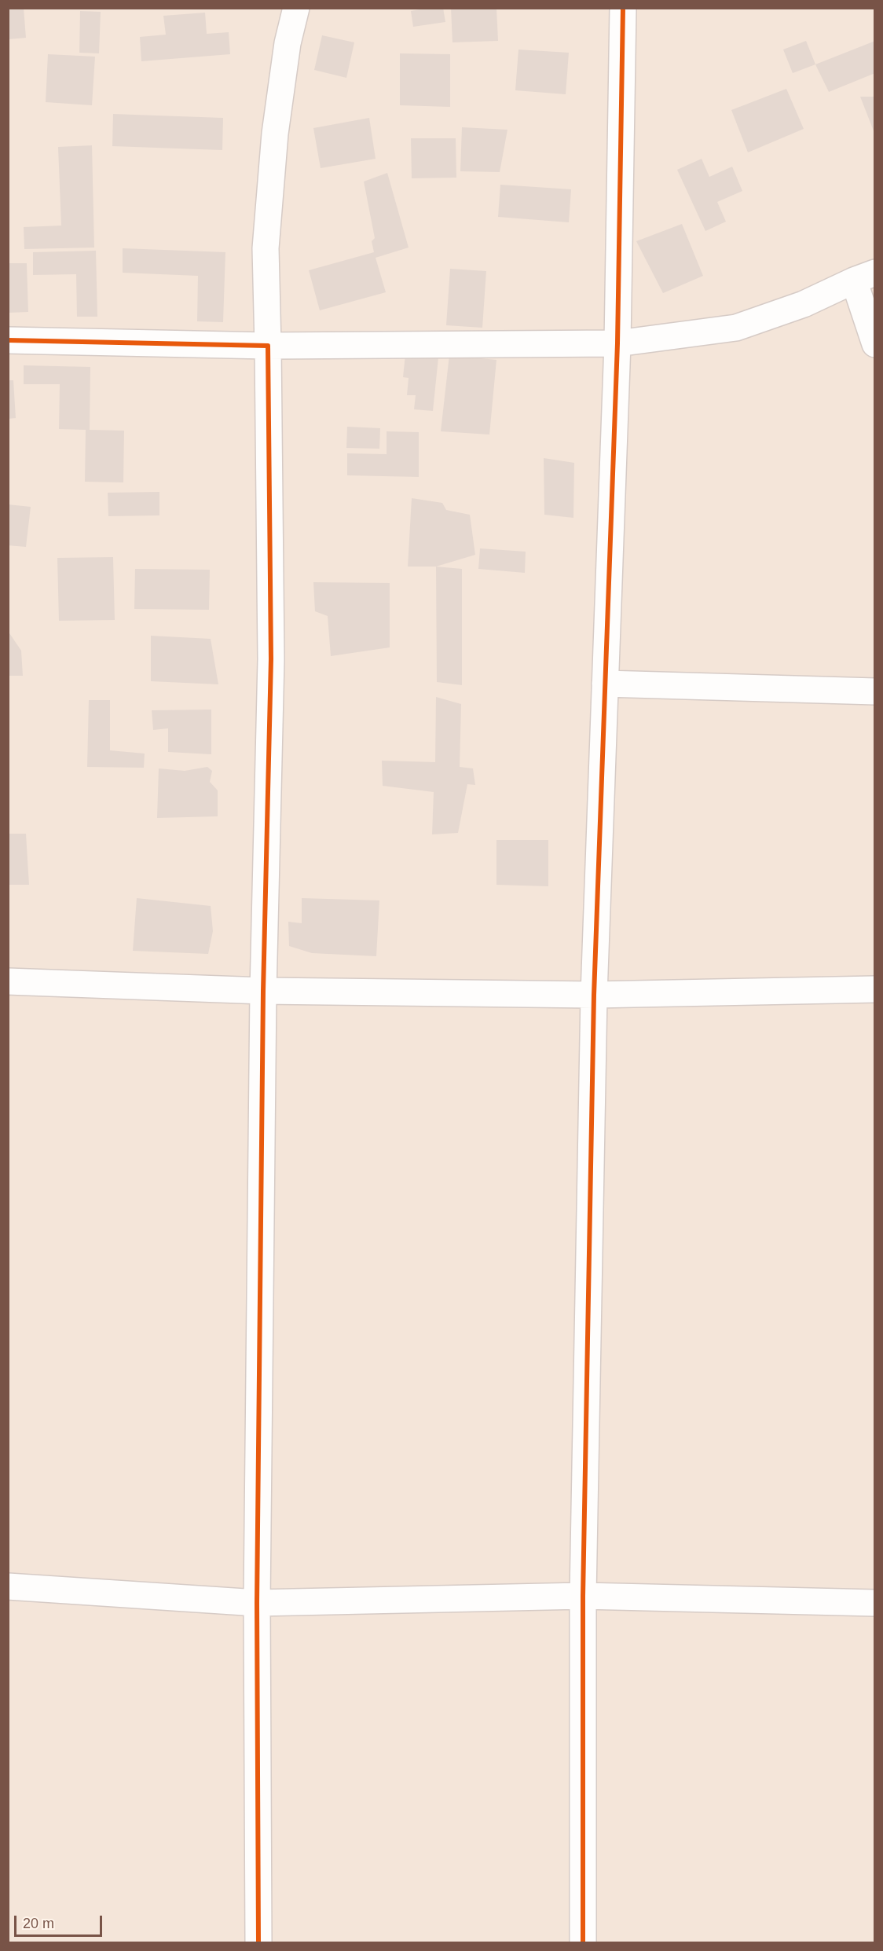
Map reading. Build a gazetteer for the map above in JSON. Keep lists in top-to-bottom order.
{
  "scale_bar": "20 m"
}
